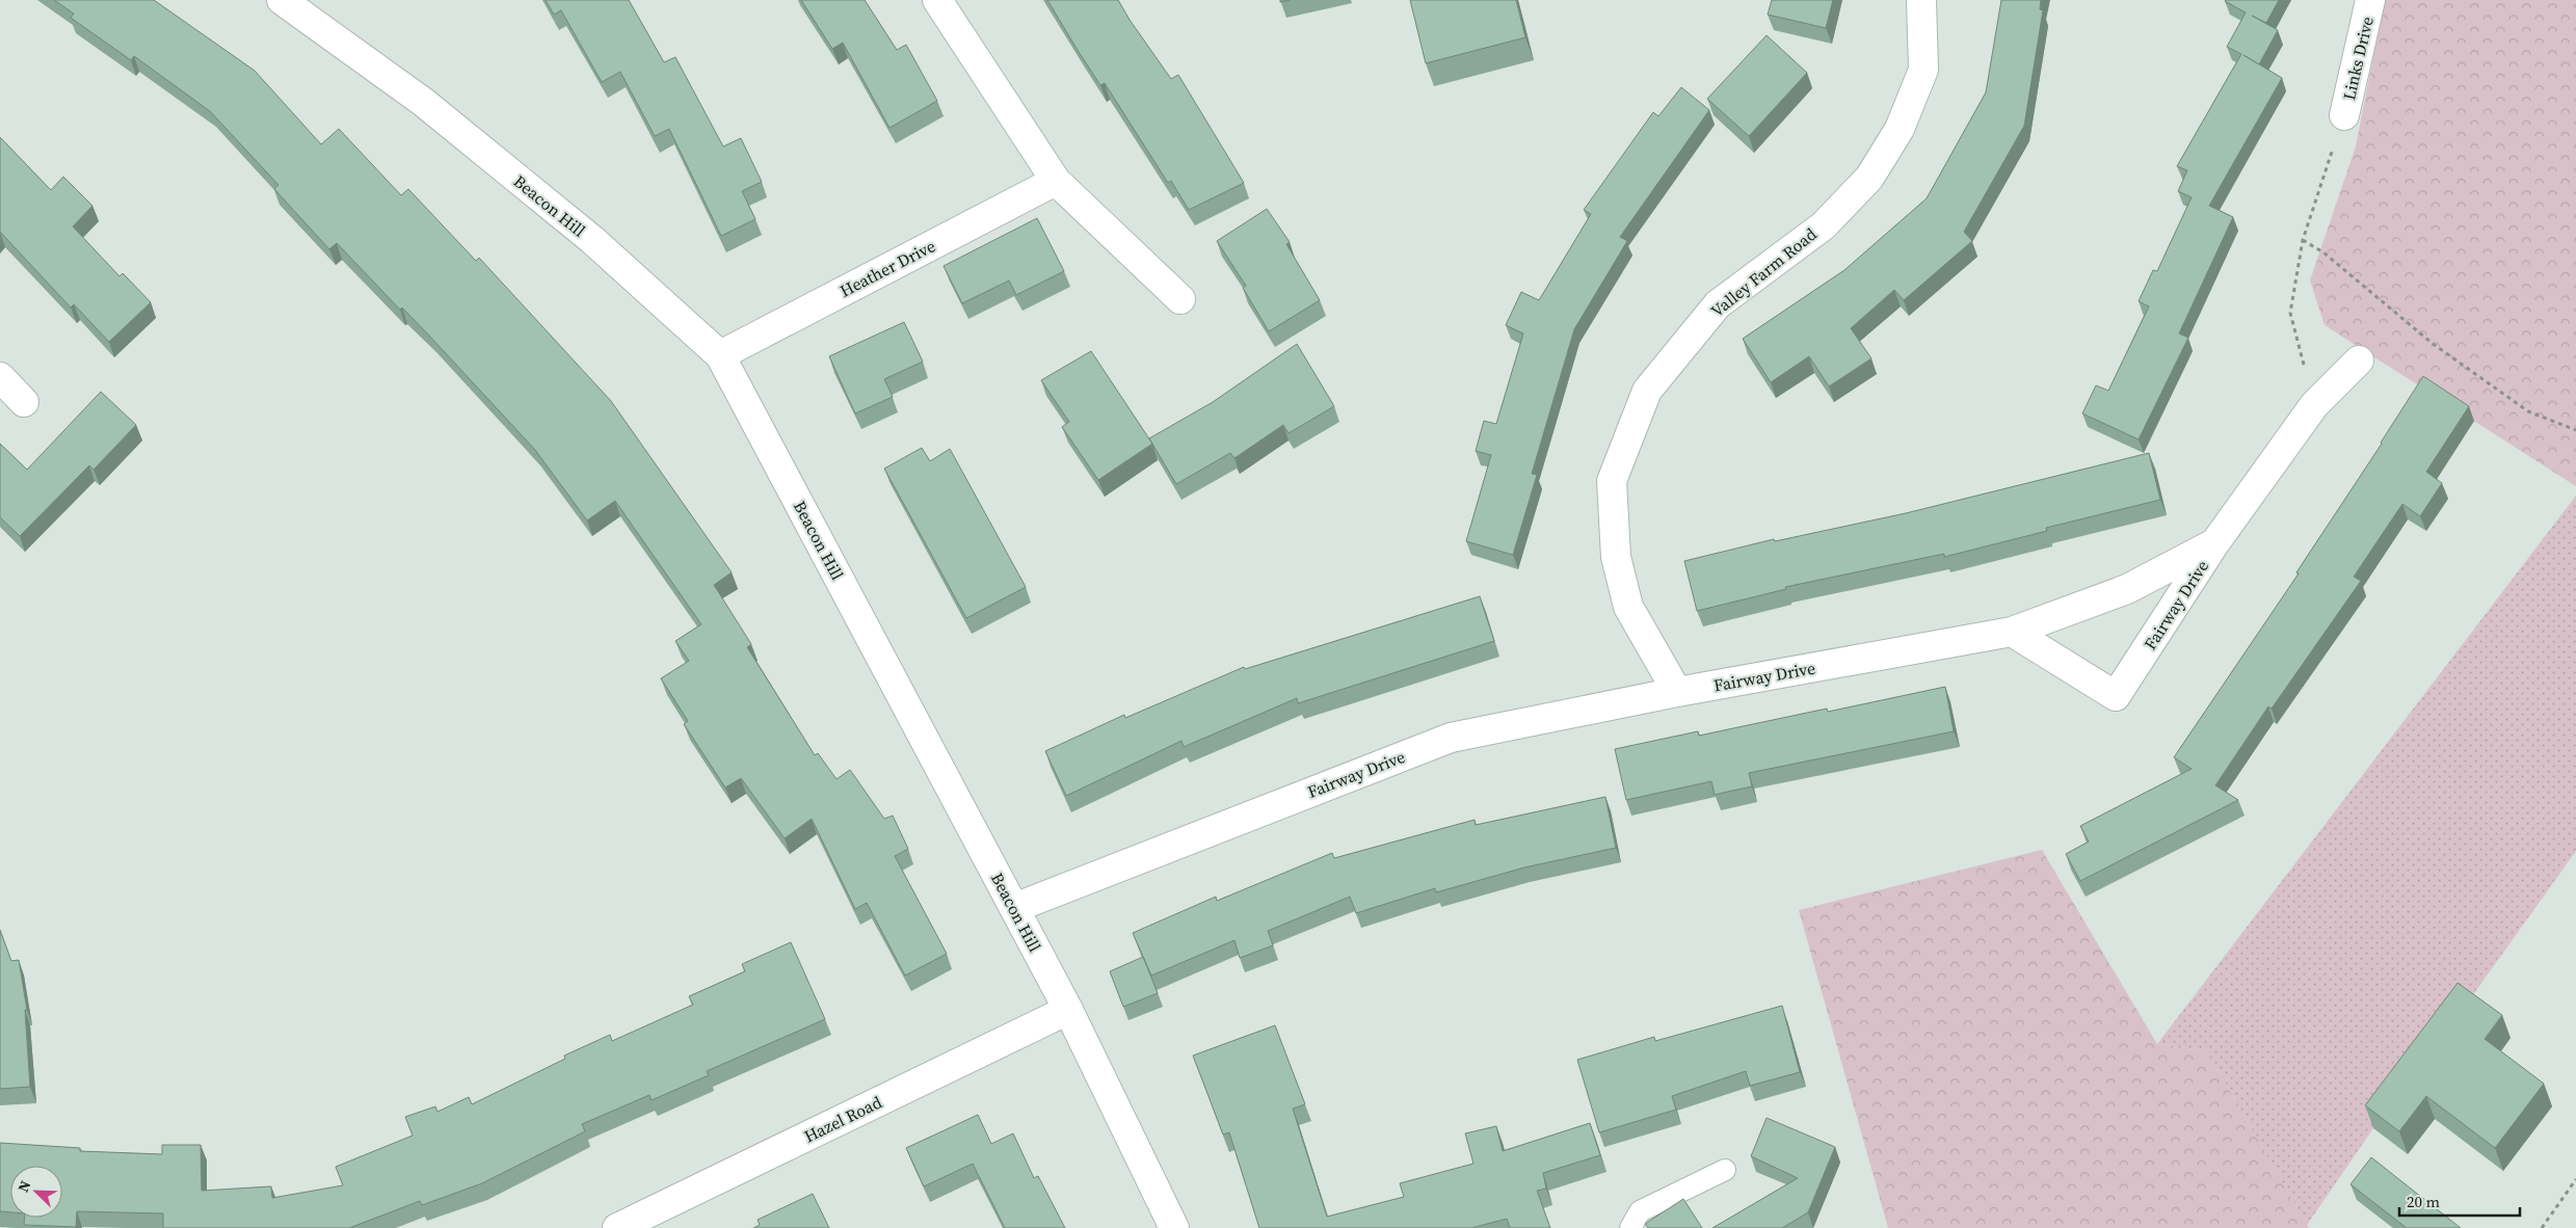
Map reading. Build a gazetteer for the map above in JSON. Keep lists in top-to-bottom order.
{
  "streets": {
    "street": [
      "Links Drive",
      "Beacon Hill",
      "Heather Drive",
      "Valley Farm Road",
      "Fairway Drive",
      "Hazel Road"
    ]
  },
  "crossings": [
    ["Beacon Hill", "Heather Drive"],
    ["Beacon Hill", "Fairway Drive"],
    ["Beacon Hill", "Hazel Road"],
    ["Valley Farm Road", "Fairway Drive"]
  ],
  "scale_bar": "20 m",
  "north": "top left"
}
